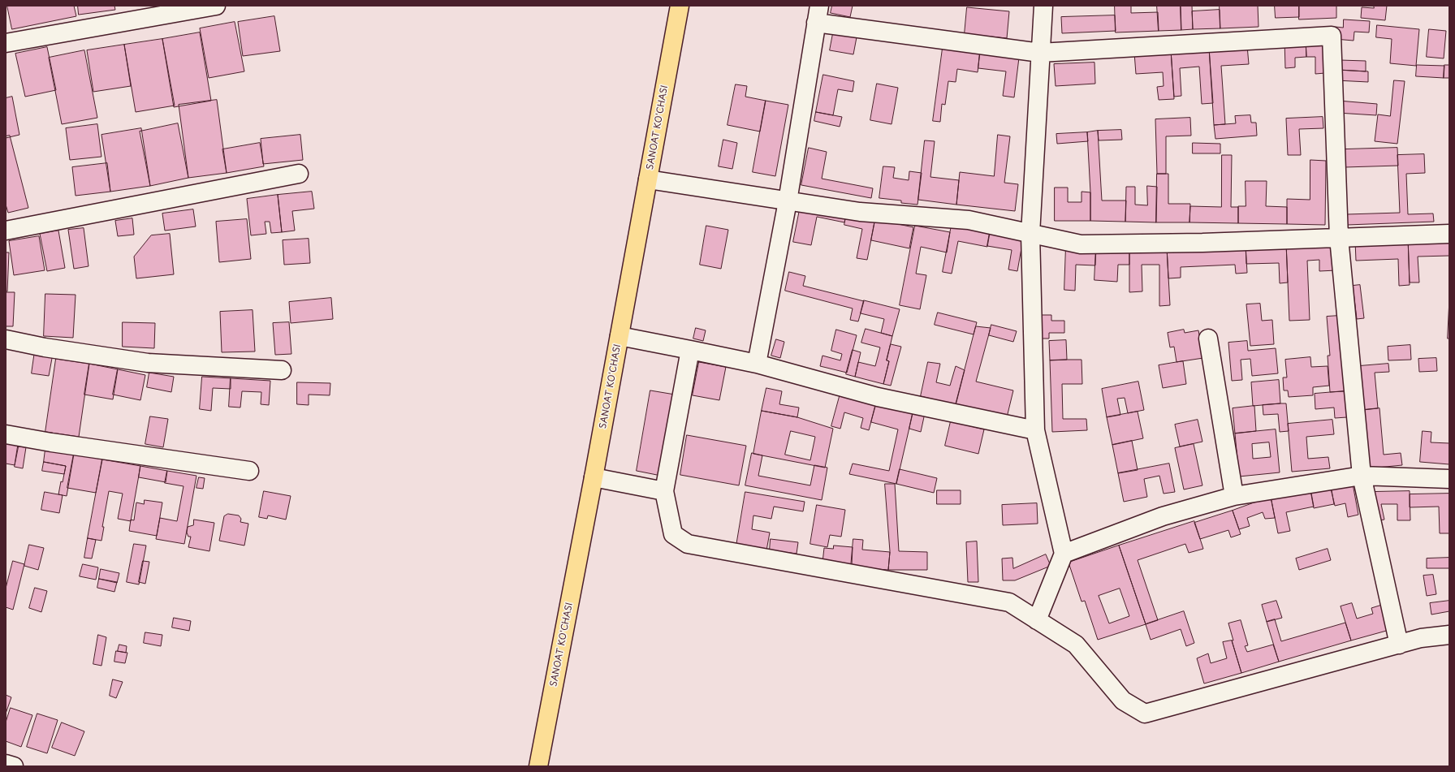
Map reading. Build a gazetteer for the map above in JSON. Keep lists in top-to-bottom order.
{
  "streets": {
    "main road": ["SANOAT KO'CHASI"]
  }
}
